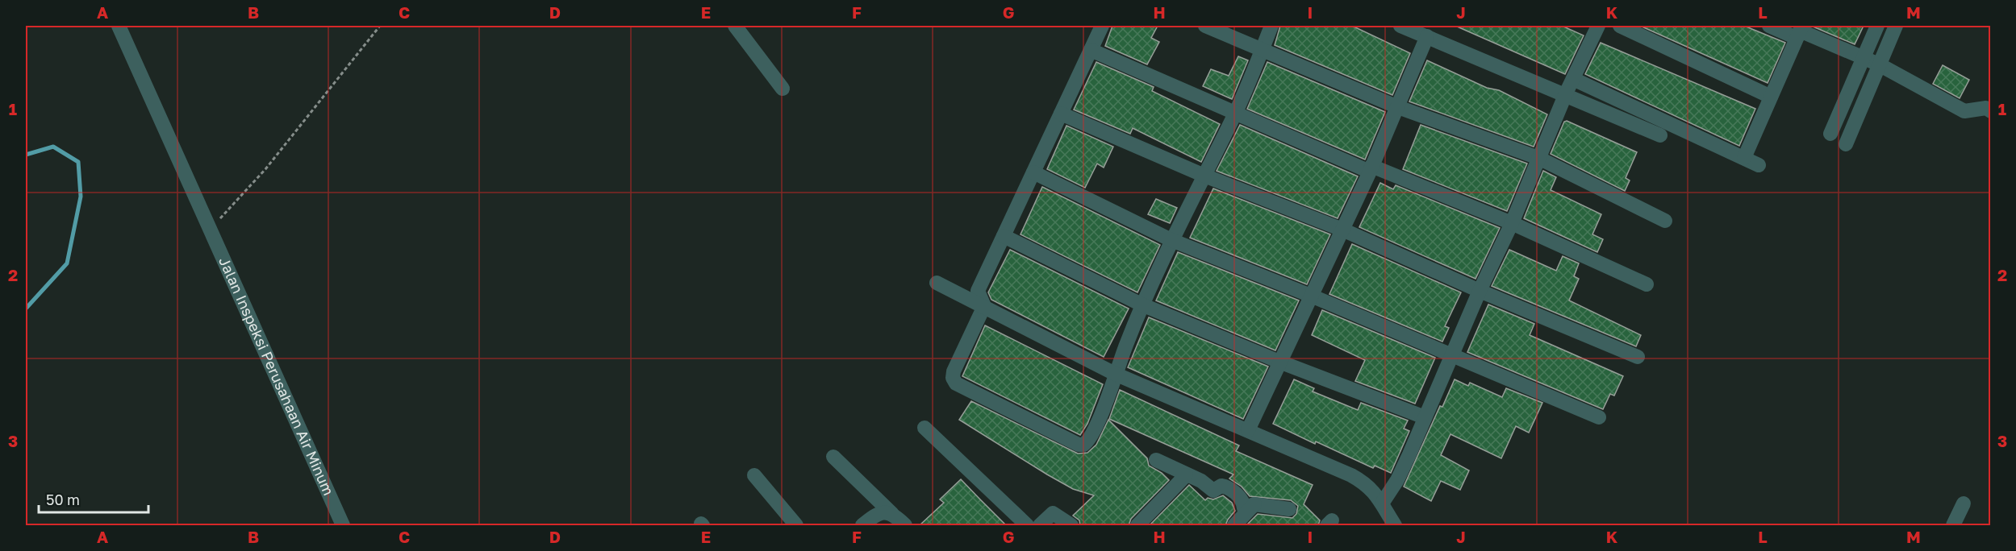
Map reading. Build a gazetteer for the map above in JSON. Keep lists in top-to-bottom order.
{
  "streets": {
    "street": ["Jalan Inspeksi Perusahaan Air Minum"]
  },
  "scale_bar": "50 m",
  "grid": {
    "columns": [
      "A",
      "B",
      "C",
      "D",
      "E",
      "F",
      "G",
      "H",
      "I",
      "J",
      "K",
      "L",
      "M"
    ],
    "rows": ["1", "2", "3"]
  }
}
